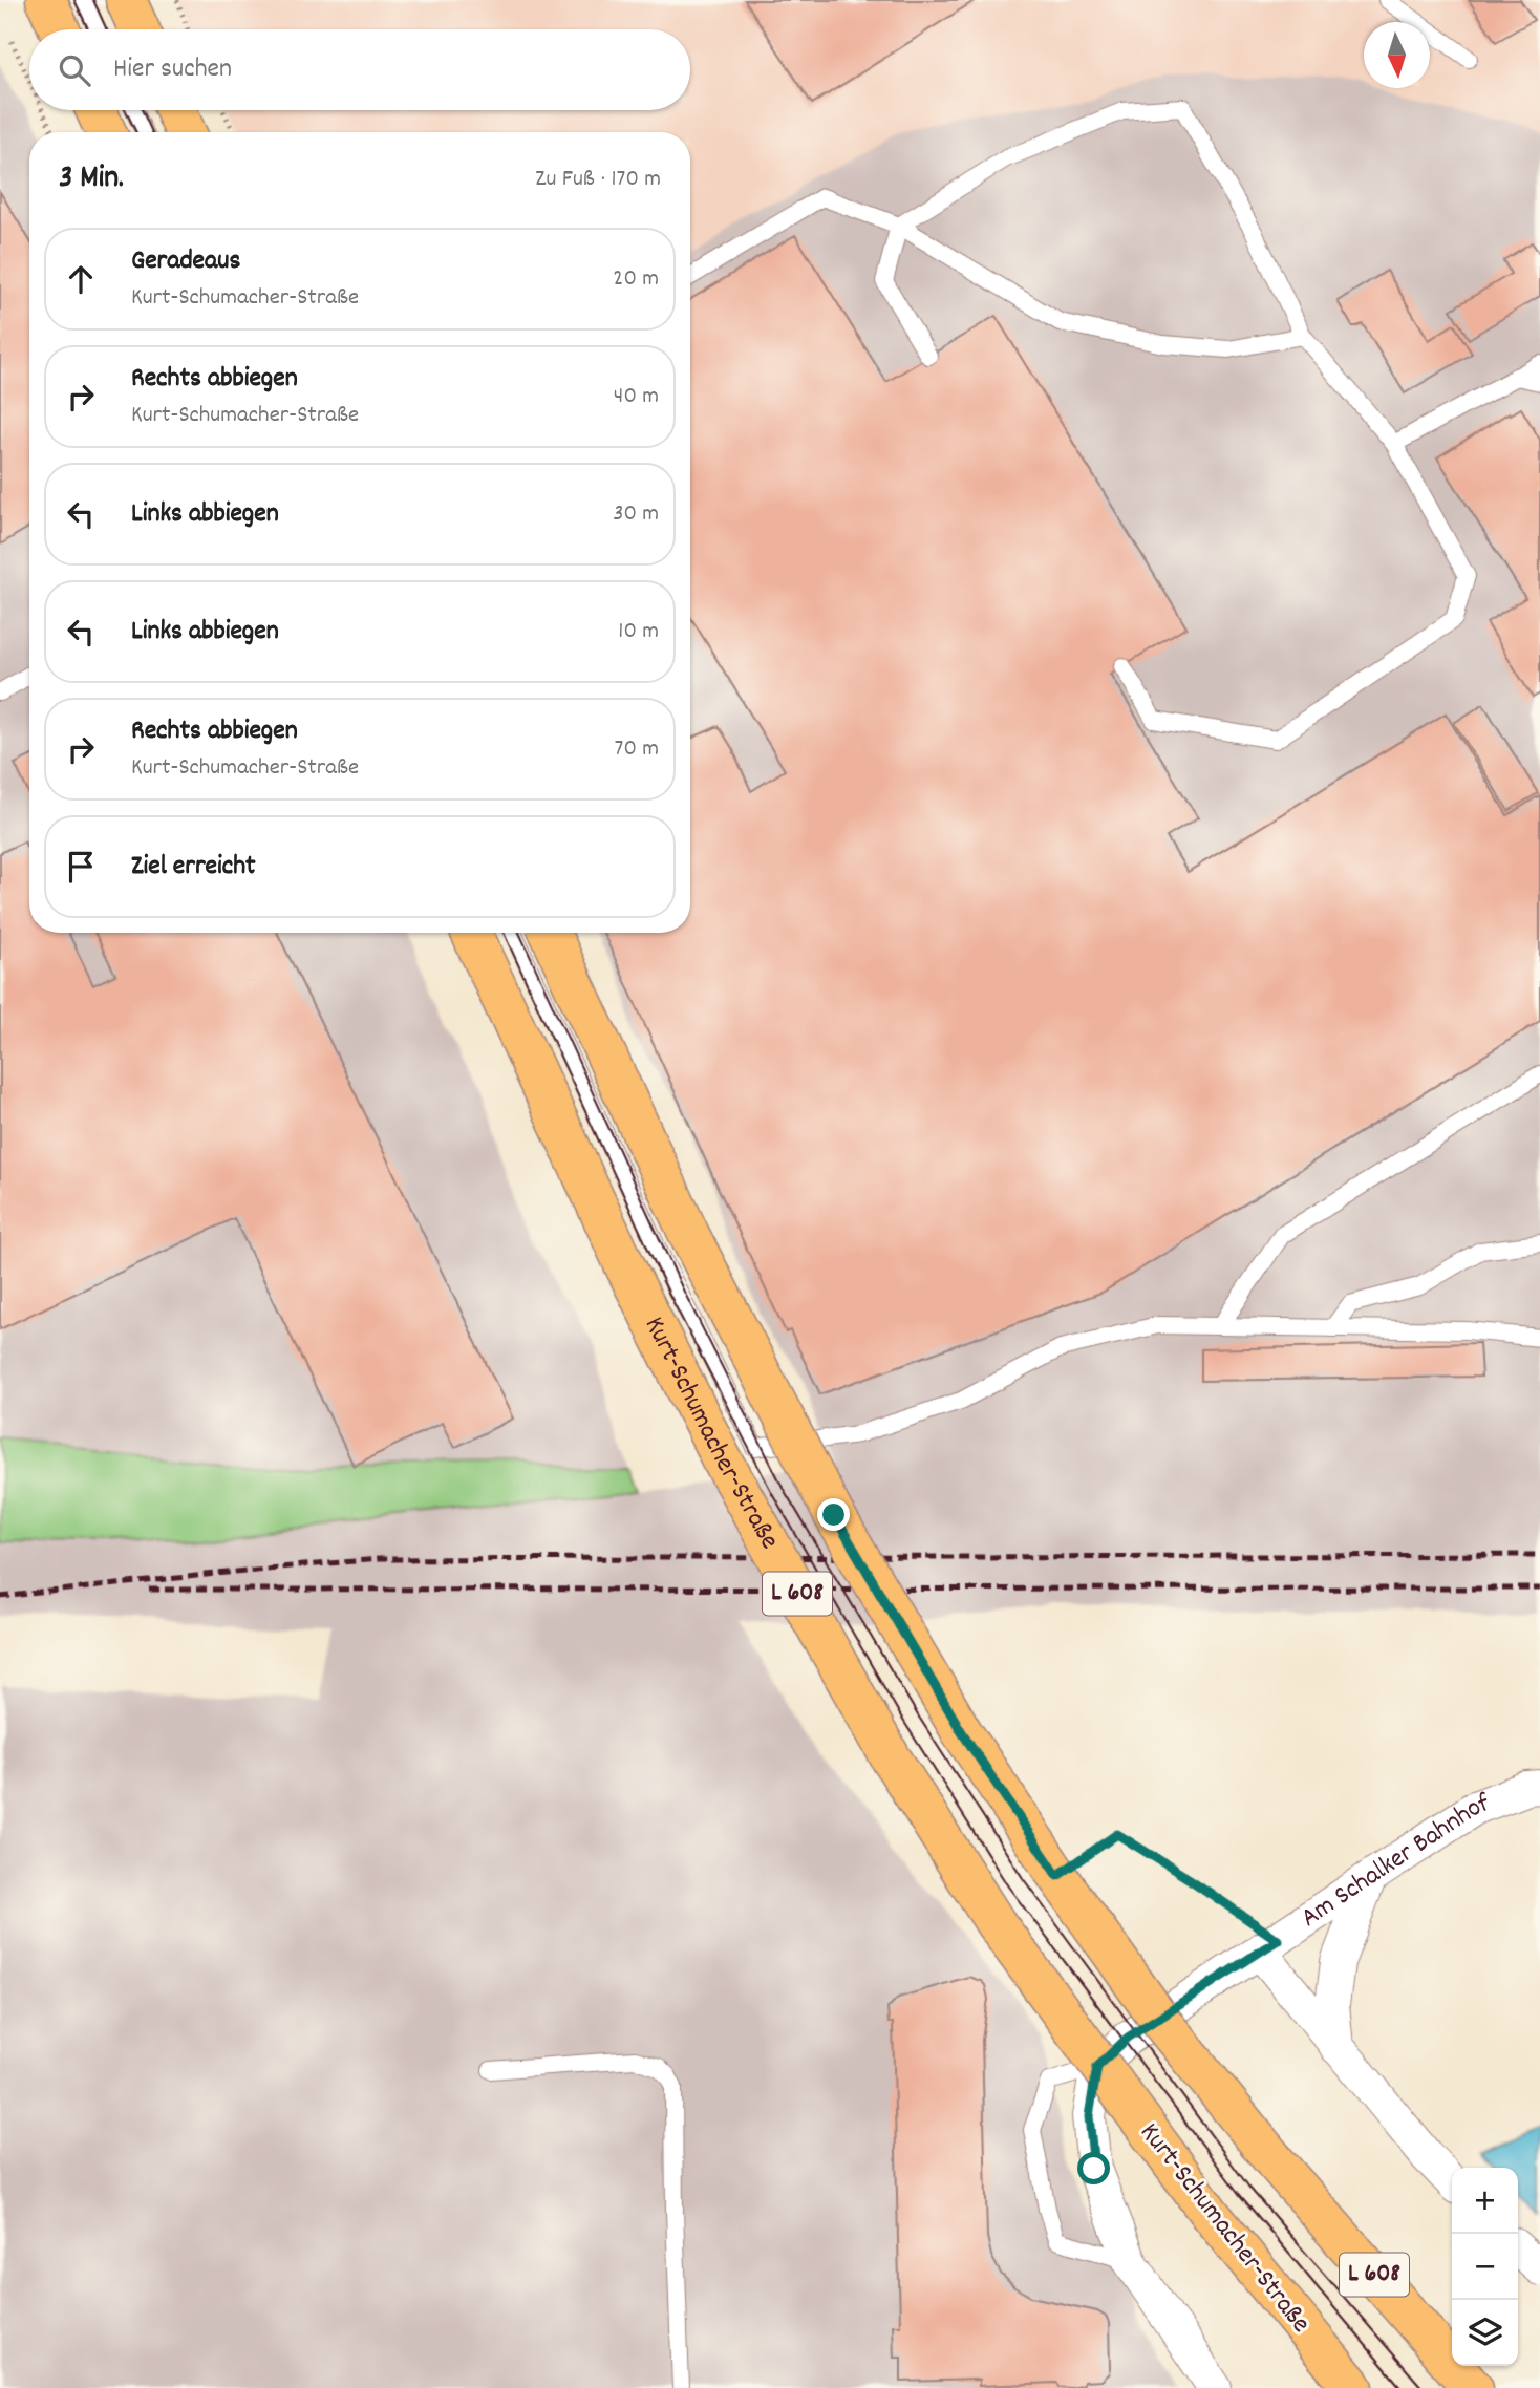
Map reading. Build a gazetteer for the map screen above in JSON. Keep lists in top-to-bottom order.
{
  "streets": {
    "main road": ["Kurt-Schumacher-Straße", "L 608"],
    "street": ["Am Schalker Bahnhof"]
  },
  "north": "bottom",
  "page": {
    "search": "Hier suchen",
    "heading": ["3 Min.", "Zu Fuß · 170 m"],
    "list": [
      ["Geradeaus", "Kurt-Schumacher-Straße", "20 m"],
      ["Rechts abbiegen", "Kurt-Schumacher-Straße", "40 m"],
      ["Links abbiegen", "30 m"],
      ["Links abbiegen", "10 m"],
      ["Rechts abbiegen", "Kurt-Schumacher-Straße", "70 m"],
      "Ziel erreicht"
    ],
    "map_buttons": ["+", "−"]
  }
}
